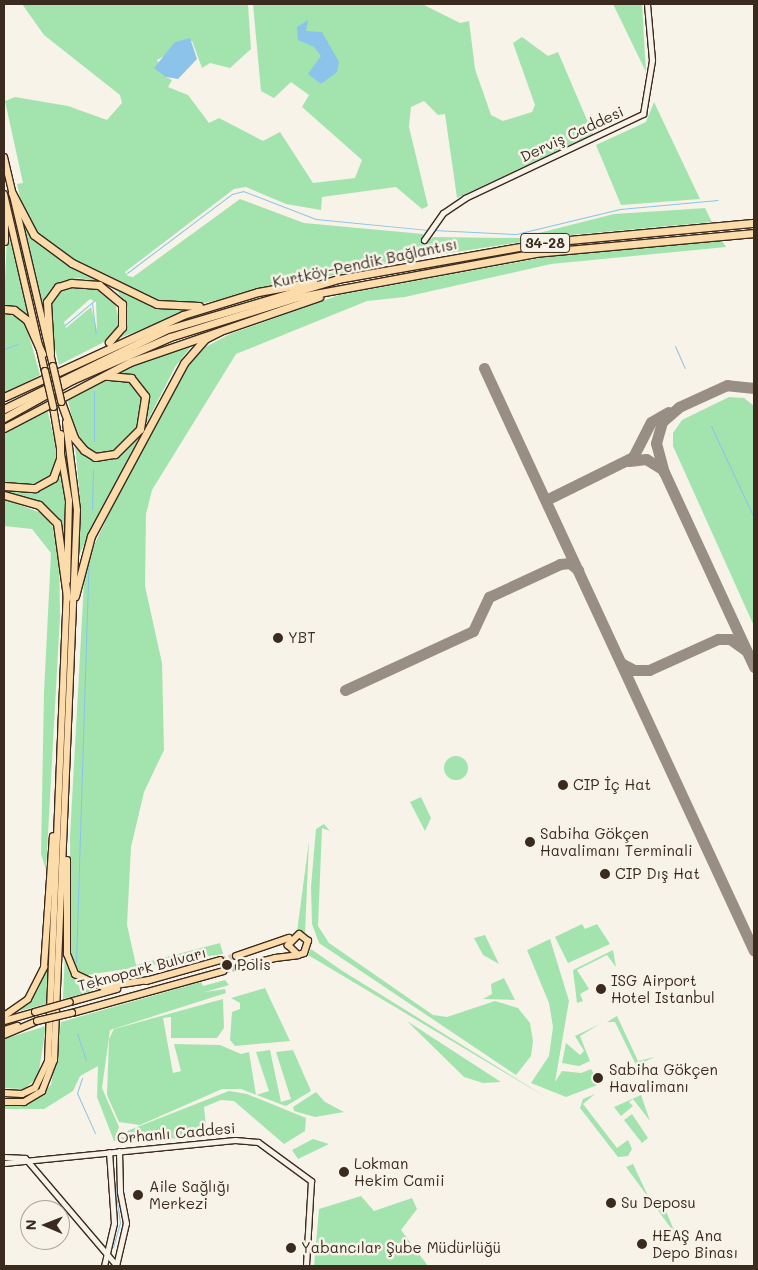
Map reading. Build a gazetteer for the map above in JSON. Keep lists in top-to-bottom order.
{
  "streets": {
    "highway": ["34-28", "Kurtköy-Pendik Bağlantısı", "Teknopark Bulvarı"],
    "street": ["Derviş Caddesi", "Orhanlı Caddesi"]
  },
  "places": [
    "YBT",
    "CIP İç Hat",
    "Sabiha Gökçen Havalimanı Terminali",
    "CIP Dış Hat",
    "Polis",
    "ISG Airport Hotel Istanbul",
    "Sabiha Gökçen Havalimanı",
    "Lokman Hekim Camii",
    "Aile Sağlığı Merkezi",
    "Su Deposu",
    "HEAŞ Ana Depo Binası",
    "Yabancılar Şube Müdürlüğü"
  ],
  "north": "left"
}
